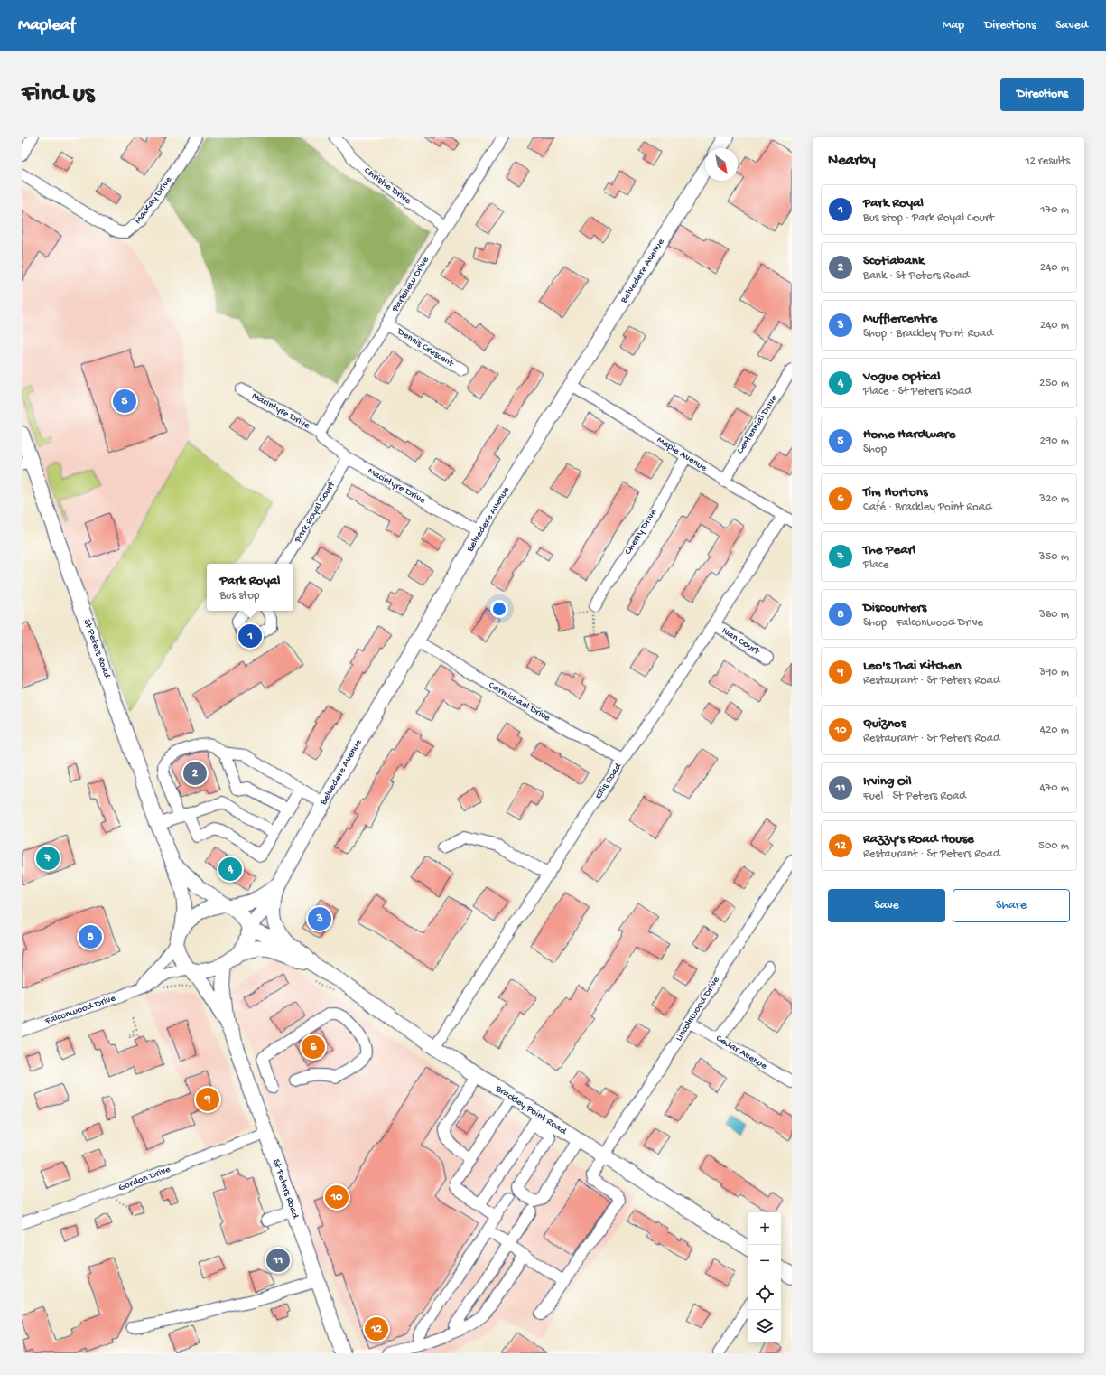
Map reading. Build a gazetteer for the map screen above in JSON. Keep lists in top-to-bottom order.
{
  "streets": {
    "main road": ["Belvedere Avenue", "St Peters Road", "Brackley Point Road"],
    "street": [
      "Christie Drive",
      "MacKay Drive",
      "Parkview Drive",
      "Dennis Crescent",
      "MacIntyre Drive",
      "Centennial Drive",
      "Maple Avenue",
      "Macintyre Drive",
      "Park Royal Court",
      "Cherry Drive",
      "Ivan Court",
      "Carmichael Drive",
      "Ellis Road",
      "Lincolnwood Drive",
      "Falconwood Drive",
      "Cedar Avenue",
      "Gordon Drive"
    ]
  },
  "crossings": [
    ["Christie Drive", "Parkview Drive"],
    ["Belvedere Avenue", "Maple Avenue"],
    ["Belvedere Avenue", "Macintyre Drive"],
    ["Belvedere Avenue", "St Peters Road"],
    ["Belvedere Avenue", "Carmichael Drive"],
    ["Belvedere Avenue", "Falconwood Drive"],
    ["Belvedere Avenue", "Brackley Point Road"],
    ["Parkview Drive", "Dennis Crescent"],
    ["Parkview Drive", "MacIntyre Drive"],
    ["Parkview Drive", "Macintyre Drive"],
    ["MacIntyre Drive", "Macintyre Drive"],
    ["Centennial Drive", "Maple Avenue"],
    ["Maple Avenue", "Cherry Drive"],
    ["Maple Avenue", "Ellis Road"],
    ["Macintyre Drive", "Park Royal Court"],
    ["Ivan Court", "Ellis Road"],
    ["St Peters Road", "Falconwood Drive"],
    ["St Peters Road", "Brackley Point Road"],
    ["St Peters Road", "Gordon Drive"],
    ["Carmichael Drive", "Ellis Road"],
    ["Ellis Road", "Brackley Point Road"],
    ["Lincolnwood Drive", "Cedar Avenue"],
    ["Lincolnwood Drive", "Brackley Point Road"],
    ["Falconwood Drive", "Brackley Point Road"]
  ],
  "north": "bottom right",
  "page": {
    "header": "Mapleaf",
    "nav": ["Map", "Directions", "Saved"],
    "buttons": [
      "Directions",
      ["Save", "Share"]
    ],
    "title": "Find us",
    "heading": ["Nearby", "12 results"],
    "list": [
      {
        "mark": "1",
        "name": "Park Royal",
        "note": "Bus stop · Park Royal Court",
        "value": "170 m"
      },
      {
        "mark": "2",
        "name": "Scotiabank",
        "note": "Bank · St Peters Road",
        "value": "240 m"
      },
      {
        "mark": "3",
        "name": "Mufflercentre",
        "note": "Shop · Brackley Point Road",
        "value": "240 m"
      },
      {
        "mark": "4",
        "name": "Vogue Optical",
        "note": "Place · St Peters Road",
        "value": "250 m"
      },
      {
        "mark": "5",
        "name": "Home Hardware",
        "note": "Shop",
        "value": "290 m"
      },
      {
        "mark": "6",
        "name": "Tim Hortons",
        "note": "Café · Brackley Point Road",
        "value": "320 m"
      },
      {
        "mark": "7",
        "name": "The Pearl",
        "note": "Place",
        "value": "350 m"
      },
      {
        "mark": "8",
        "name": "Discounters",
        "note": "Shop · Falconwood Drive",
        "value": "360 m"
      },
      {
        "mark": "9",
        "name": "Leo's Thai Kitchen",
        "note": "Restaurant · St Peters Road",
        "value": "390 m"
      },
      {
        "mark": "10",
        "name": "Quiznos",
        "note": "Restaurant · St Peters Road",
        "value": "420 m"
      },
      {
        "mark": "11",
        "name": "Irving Oil",
        "note": "Fuel · St Peters Road",
        "value": "470 m"
      },
      {
        "mark": "12",
        "name": "Razzy's Road House",
        "note": "Restaurant · St Peters Road",
        "value": "500 m"
      }
    ],
    "pins": [
      "5",
      "1",
      "2",
      "7",
      "4",
      "3",
      "8",
      "6",
      "9",
      "10",
      "11",
      "12"
    ],
    "popup": ["Park Royal", "Bus stop"],
    "map_buttons": ["+", "−"]
  }
}
